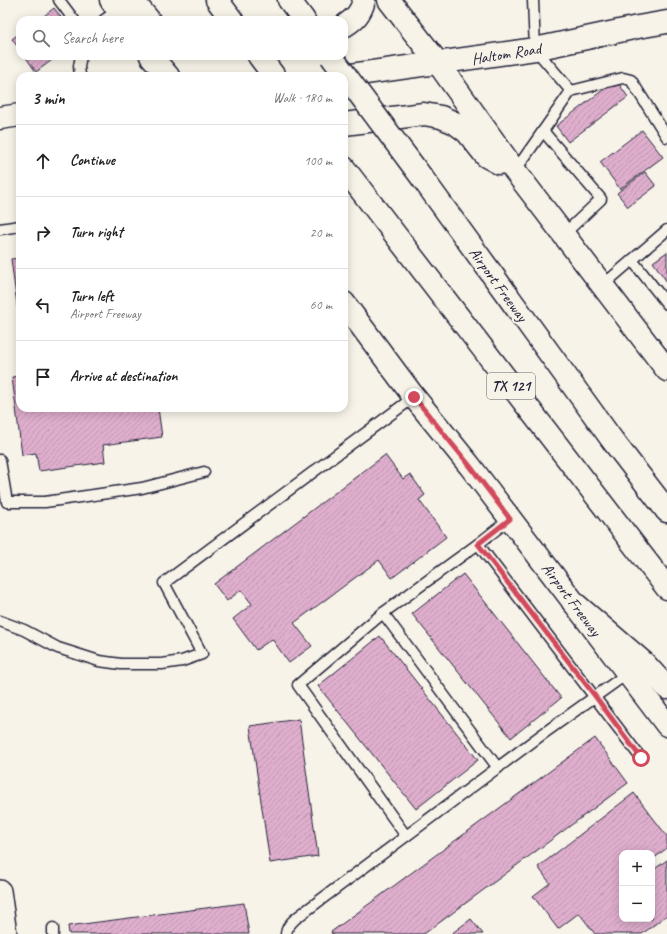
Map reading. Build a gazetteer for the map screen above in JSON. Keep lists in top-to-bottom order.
{
  "streets": {
    "main road": ["Haltom Road", "Airport Freeway", "TX 121"]
  },
  "page": {
    "search": "Search here",
    "heading": ["3 min", "Walk · 180 m"],
    "list": [
      ["Continue", "100 m"],
      ["Turn right", "20 m"],
      ["Turn left", "Airport Freeway", "60 m"],
      "Arrive at destination"
    ],
    "map_buttons": ["+", "−"]
  }
}
